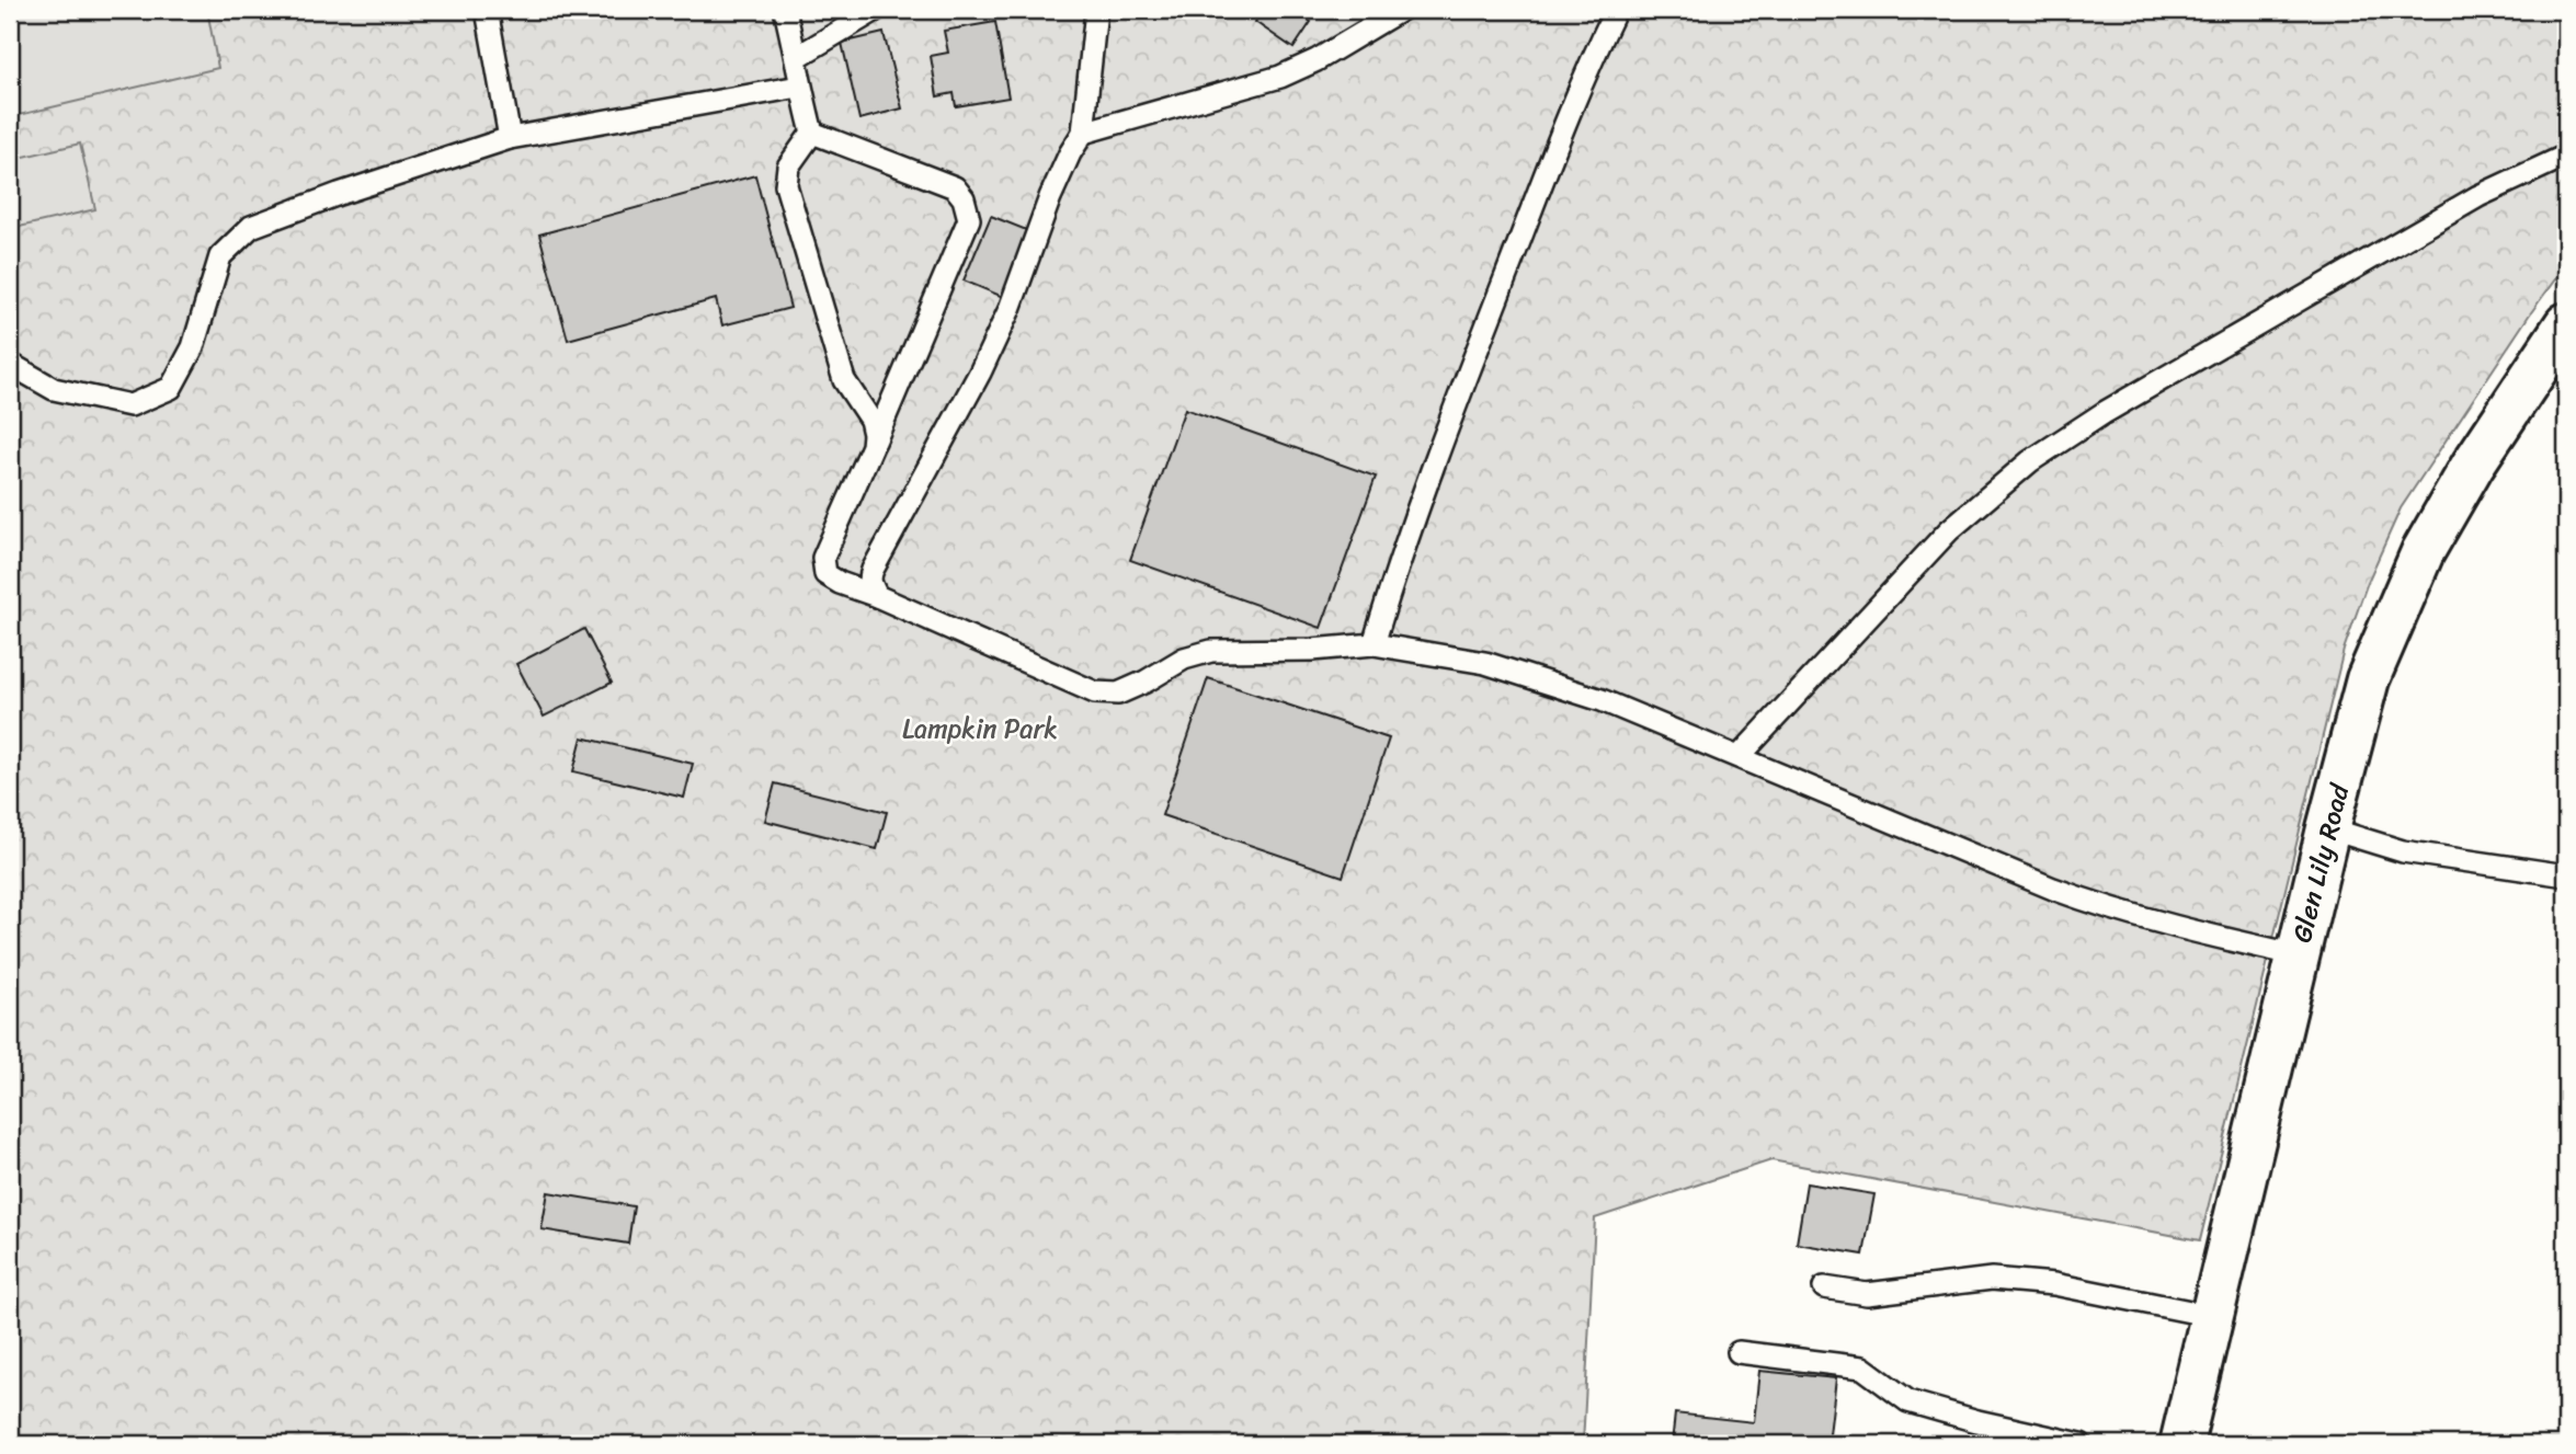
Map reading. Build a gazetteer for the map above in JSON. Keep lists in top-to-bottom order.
{
  "streets": {
    "street": ["Glen Lily Road"]
  },
  "parks": ["Lampkin Park"]
}
